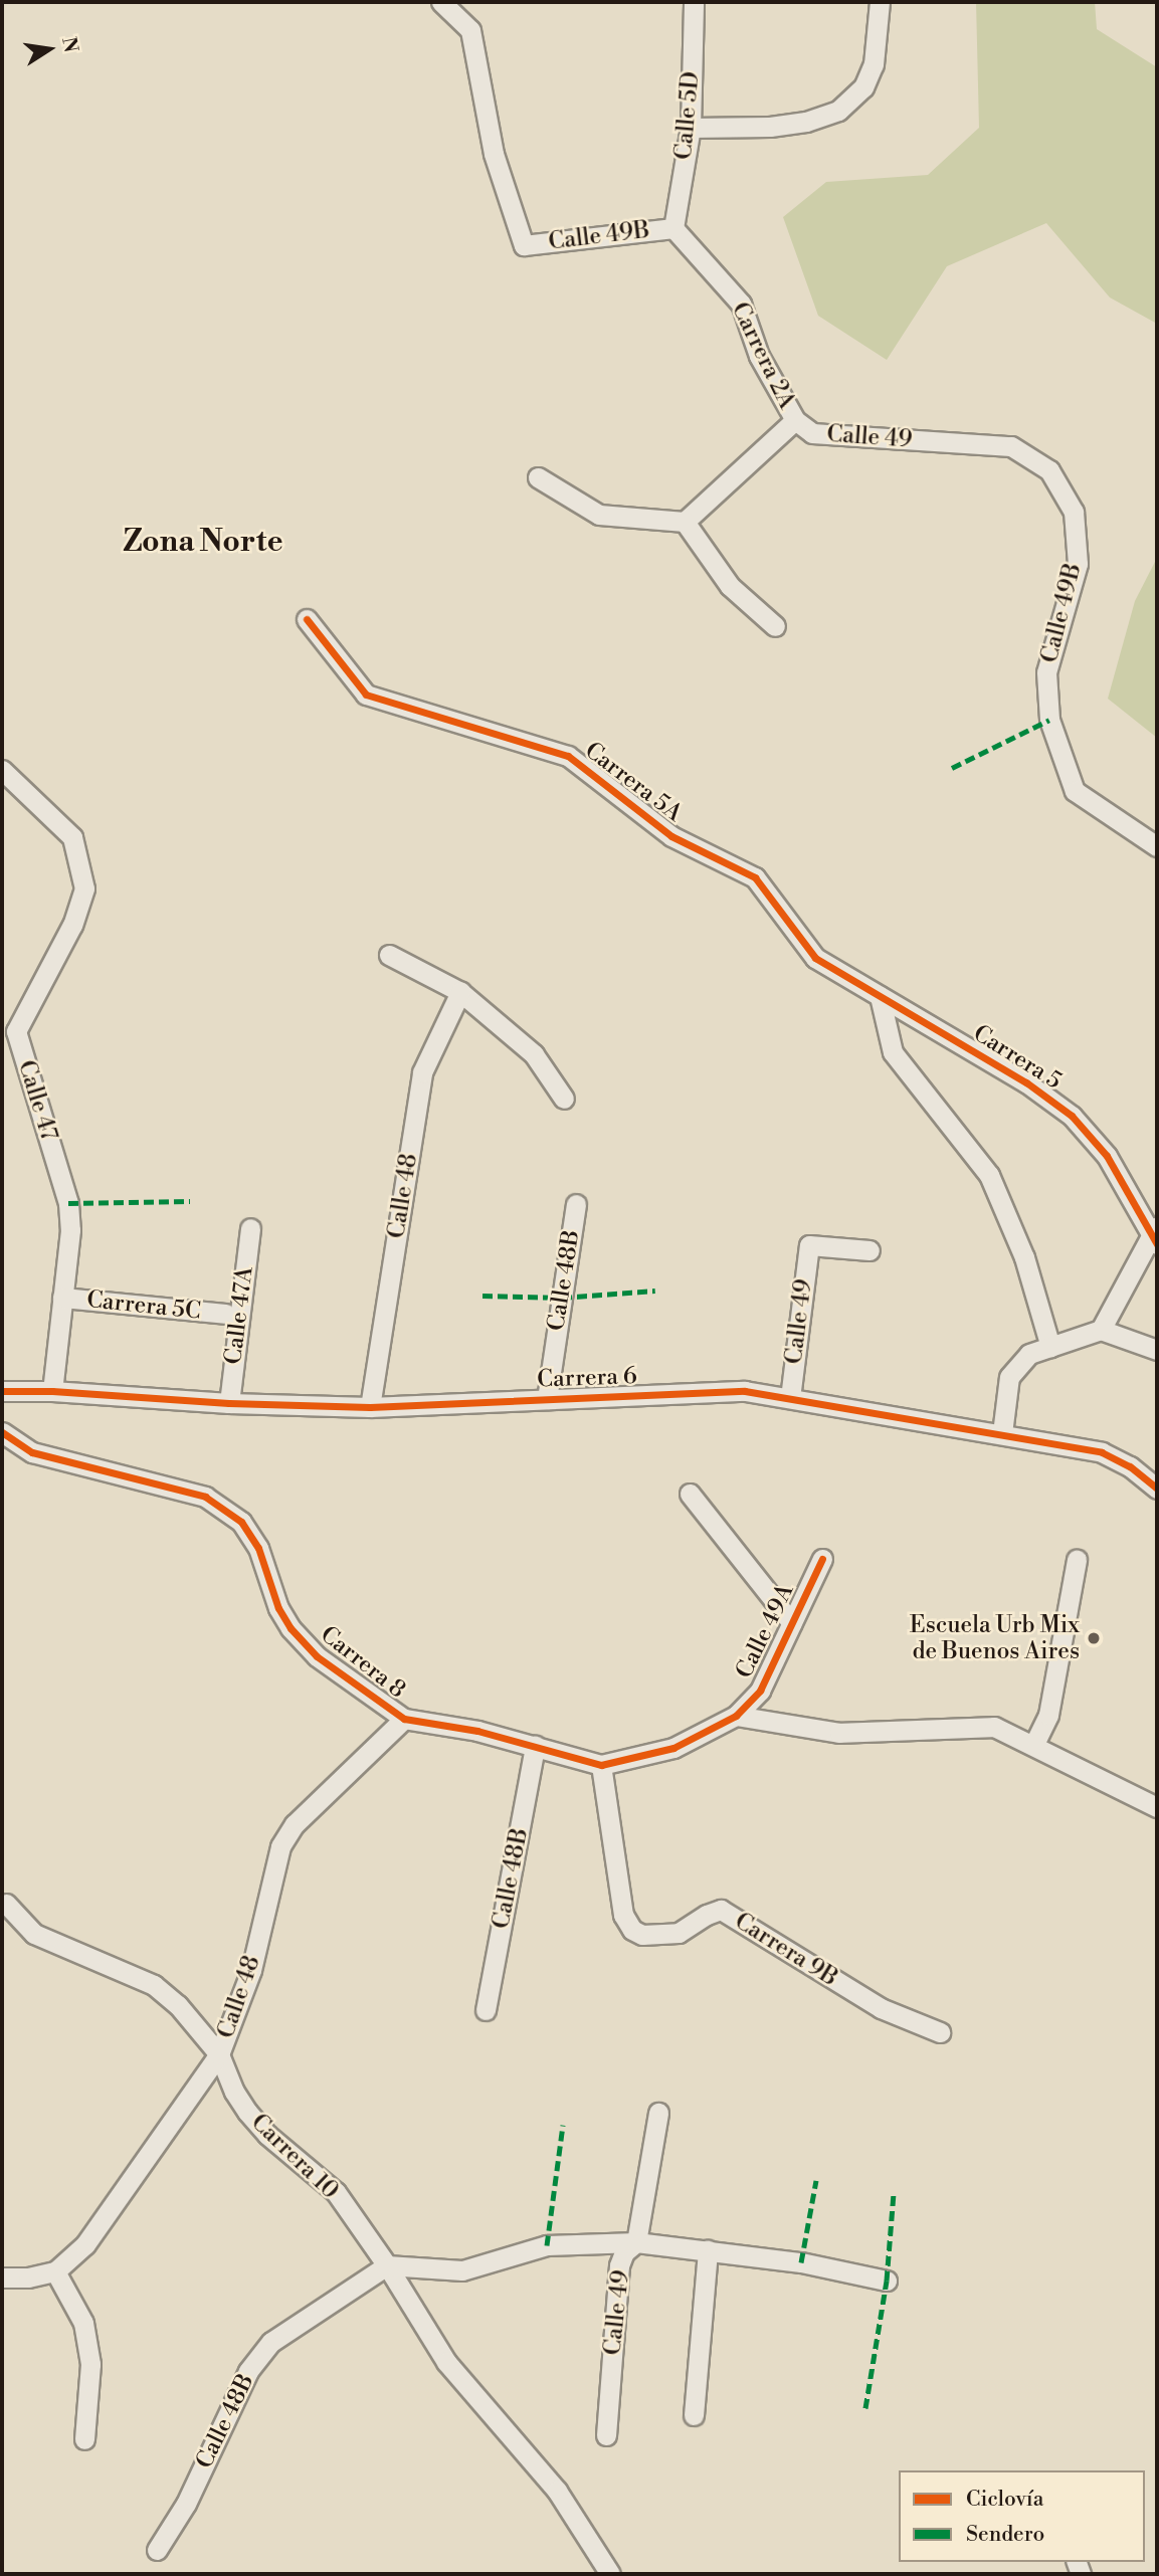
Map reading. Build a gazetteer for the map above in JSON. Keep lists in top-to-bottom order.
{
  "streets": {
    "street": [
      "Calle 5D",
      "Calle 49B",
      "Carrera 2A",
      "Calle 49",
      "Carrera 5A",
      "Carrera 5",
      "Calle 47",
      "Calle 48",
      "Calle 48B",
      "Carrera 5C",
      "Calle 47A",
      "Carrera 6",
      "Calle 49A",
      "Carrera 8",
      "Carrera 9B",
      "Carrera 10"
    ]
  },
  "crossings": [
    ["Calle 5D", "Calle 49B"],
    ["Calle 5D", "Carrera 2A"],
    ["Calle 49B", "Carrera 2A"],
    ["Calle 49B", "Calle 49"],
    ["Carrera 2A", "Calle 49"],
    ["Calle 49", "Carrera 6"],
    ["Carrera 5A", "Carrera 5"],
    ["Calle 47", "Carrera 5C"],
    ["Calle 47", "Carrera 6"],
    ["Calle 48", "Carrera 6"],
    ["Calle 48", "Carrera 8"],
    ["Calle 48", "Carrera 10"],
    ["Calle 48B", "Carrera 6"],
    ["Calle 48B", "Carrera 8"],
    ["Calle 48B", "Carrera 10"],
    ["Calle 47A", "Carrera 6"],
    ["Calle 49A", "Carrera 8"],
    ["Carrera 8", "Carrera 9B"]
  ],
  "districts": ["Zona Norte"],
  "places": ["Escuela Urb Mix de Buenos Aires"],
  "legend": ["Ciclovía", "Sendero"],
  "north": "right"
}
